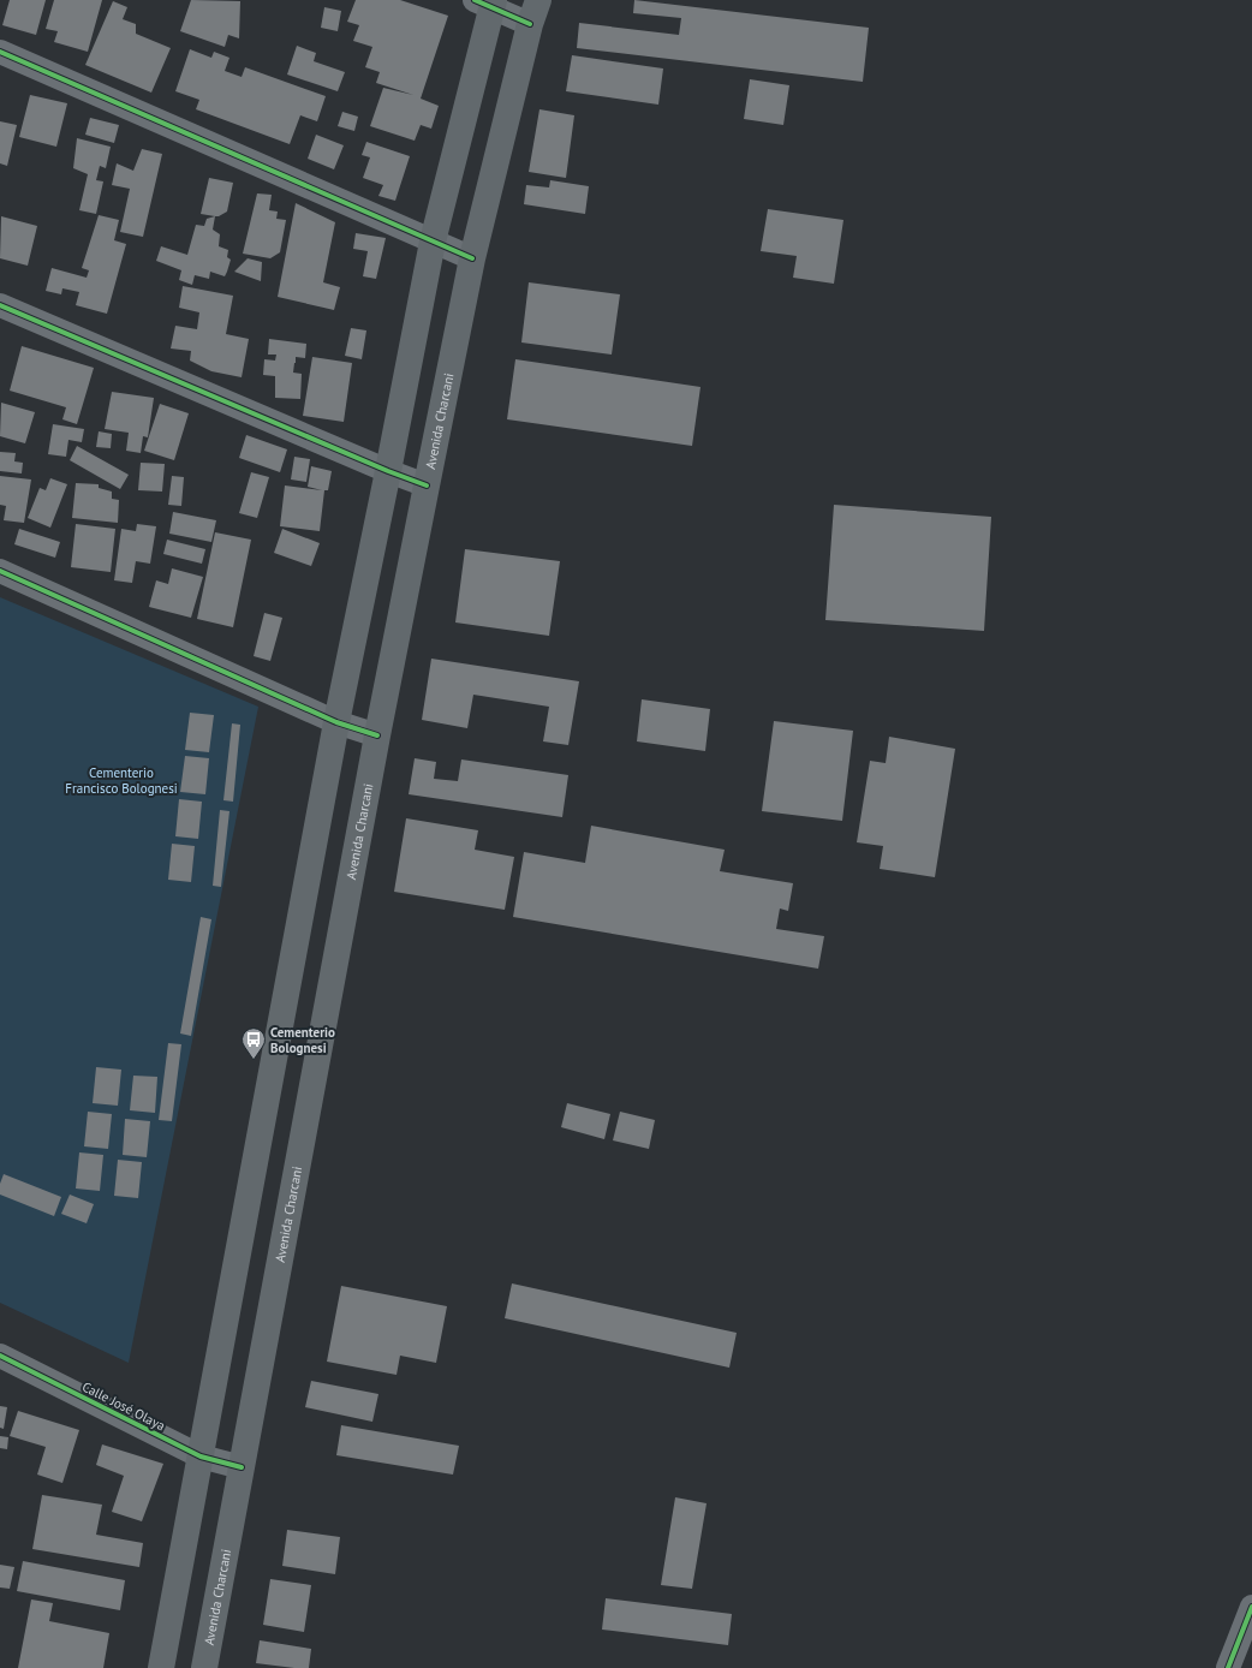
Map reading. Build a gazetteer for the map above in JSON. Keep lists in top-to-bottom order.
{
  "streets": {
    "main road": ["Avenida Charcani"],
    "street": ["Calle José Olaya"]
  },
  "crossings": [
    ["Avenida Charcani", "Calle José Olaya"]
  ],
  "parks": ["Cementerio Francisco Bolognesi"],
  "places": {
    "bus stop": ["Cementerio Bolognesi"]
  }
}
